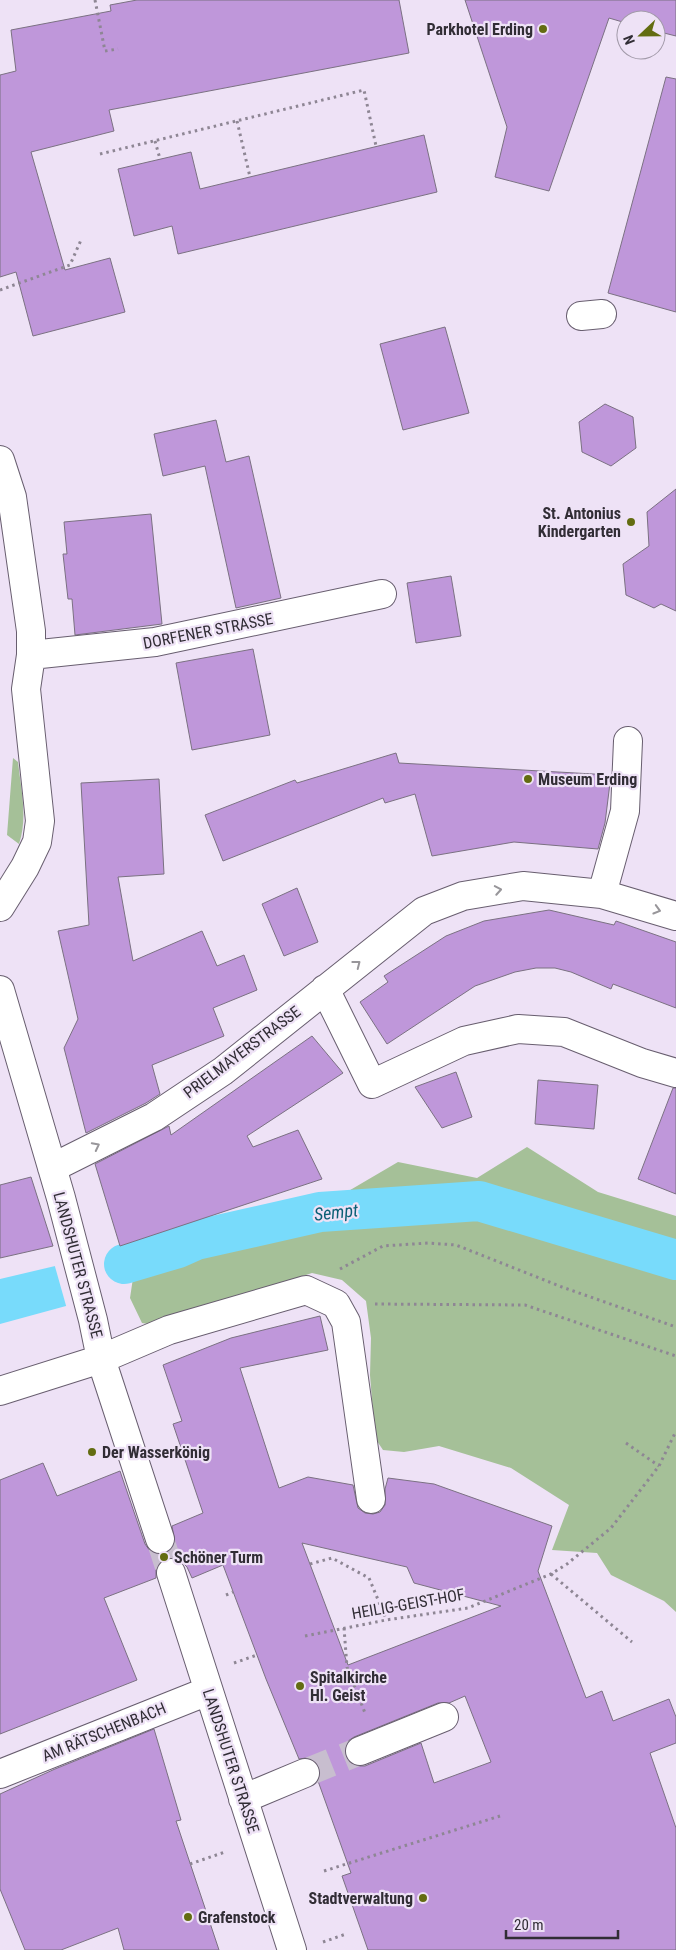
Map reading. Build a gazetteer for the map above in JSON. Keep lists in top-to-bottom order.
{
  "streets": {
    "street": [
      "DORFENER STRASSE",
      "PRIELMAYERSTRASSE",
      "LANDSHUTER STRASSE",
      "AM RÄTSCHENBACH"
    ],
    "path": ["HEILIG-GEIST-HOF"]
  },
  "crossings": [
    ["PRIELMAYERSTRASSE", "LANDSHUTER STRASSE"],
    ["LANDSHUTER STRASSE", "AM RÄTSCHENBACH"]
  ],
  "one_way": ["PRIELMAYERSTRASSE"],
  "water": ["Sempt"],
  "places": [
    "Parkhotel Erding",
    "St. Antonius Kindergarten",
    "Museum Erding",
    "Der Wasserkönig",
    "Schöner Turm",
    "Spitalkirche Hl. Geist",
    "Stadtverwaltung",
    "Grafenstock"
  ],
  "scale_bar": "20 m",
  "north": "left"
}
